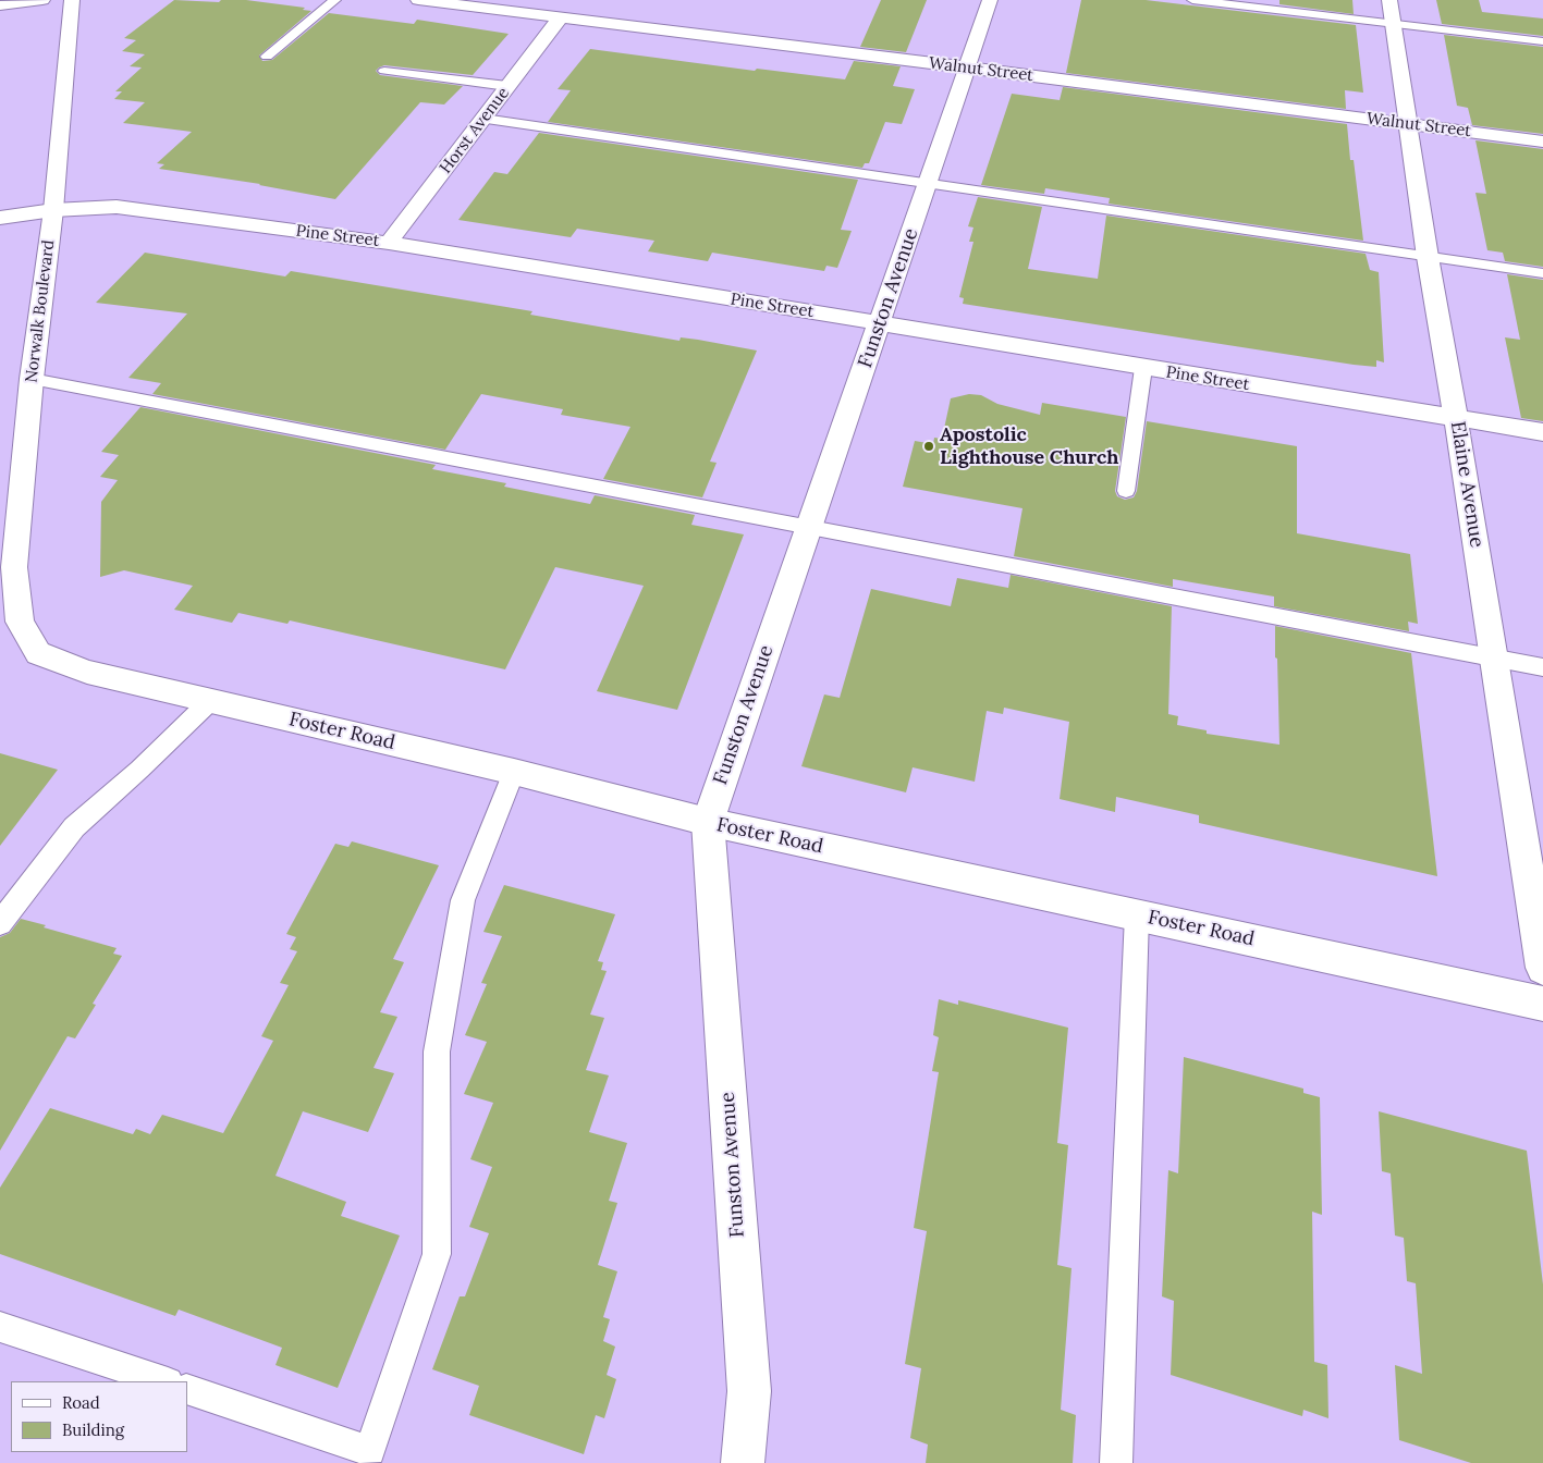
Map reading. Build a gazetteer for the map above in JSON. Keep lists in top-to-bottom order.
{
  "streets": {
    "street": [
      "Walnut Street",
      "Horst Avenue",
      "Pine Street",
      "Funston Avenue",
      "Norwalk Boulevard",
      "Elaine Avenue",
      "Foster Road"
    ]
  },
  "crossings": [
    ["Walnut Street", "Horst Avenue"],
    ["Walnut Street", "Funston Avenue"],
    ["Walnut Street", "Elaine Avenue"],
    ["Horst Avenue", "Pine Street"],
    ["Pine Street", "Funston Avenue"],
    ["Pine Street", "Norwalk Boulevard"],
    ["Pine Street", "Elaine Avenue"],
    ["Funston Avenue", "Foster Road"],
    ["Norwalk Boulevard", "Foster Road"]
  ],
  "places": ["Apostolic Lighthouse Church"],
  "legend": ["Road", "Building"]
}
